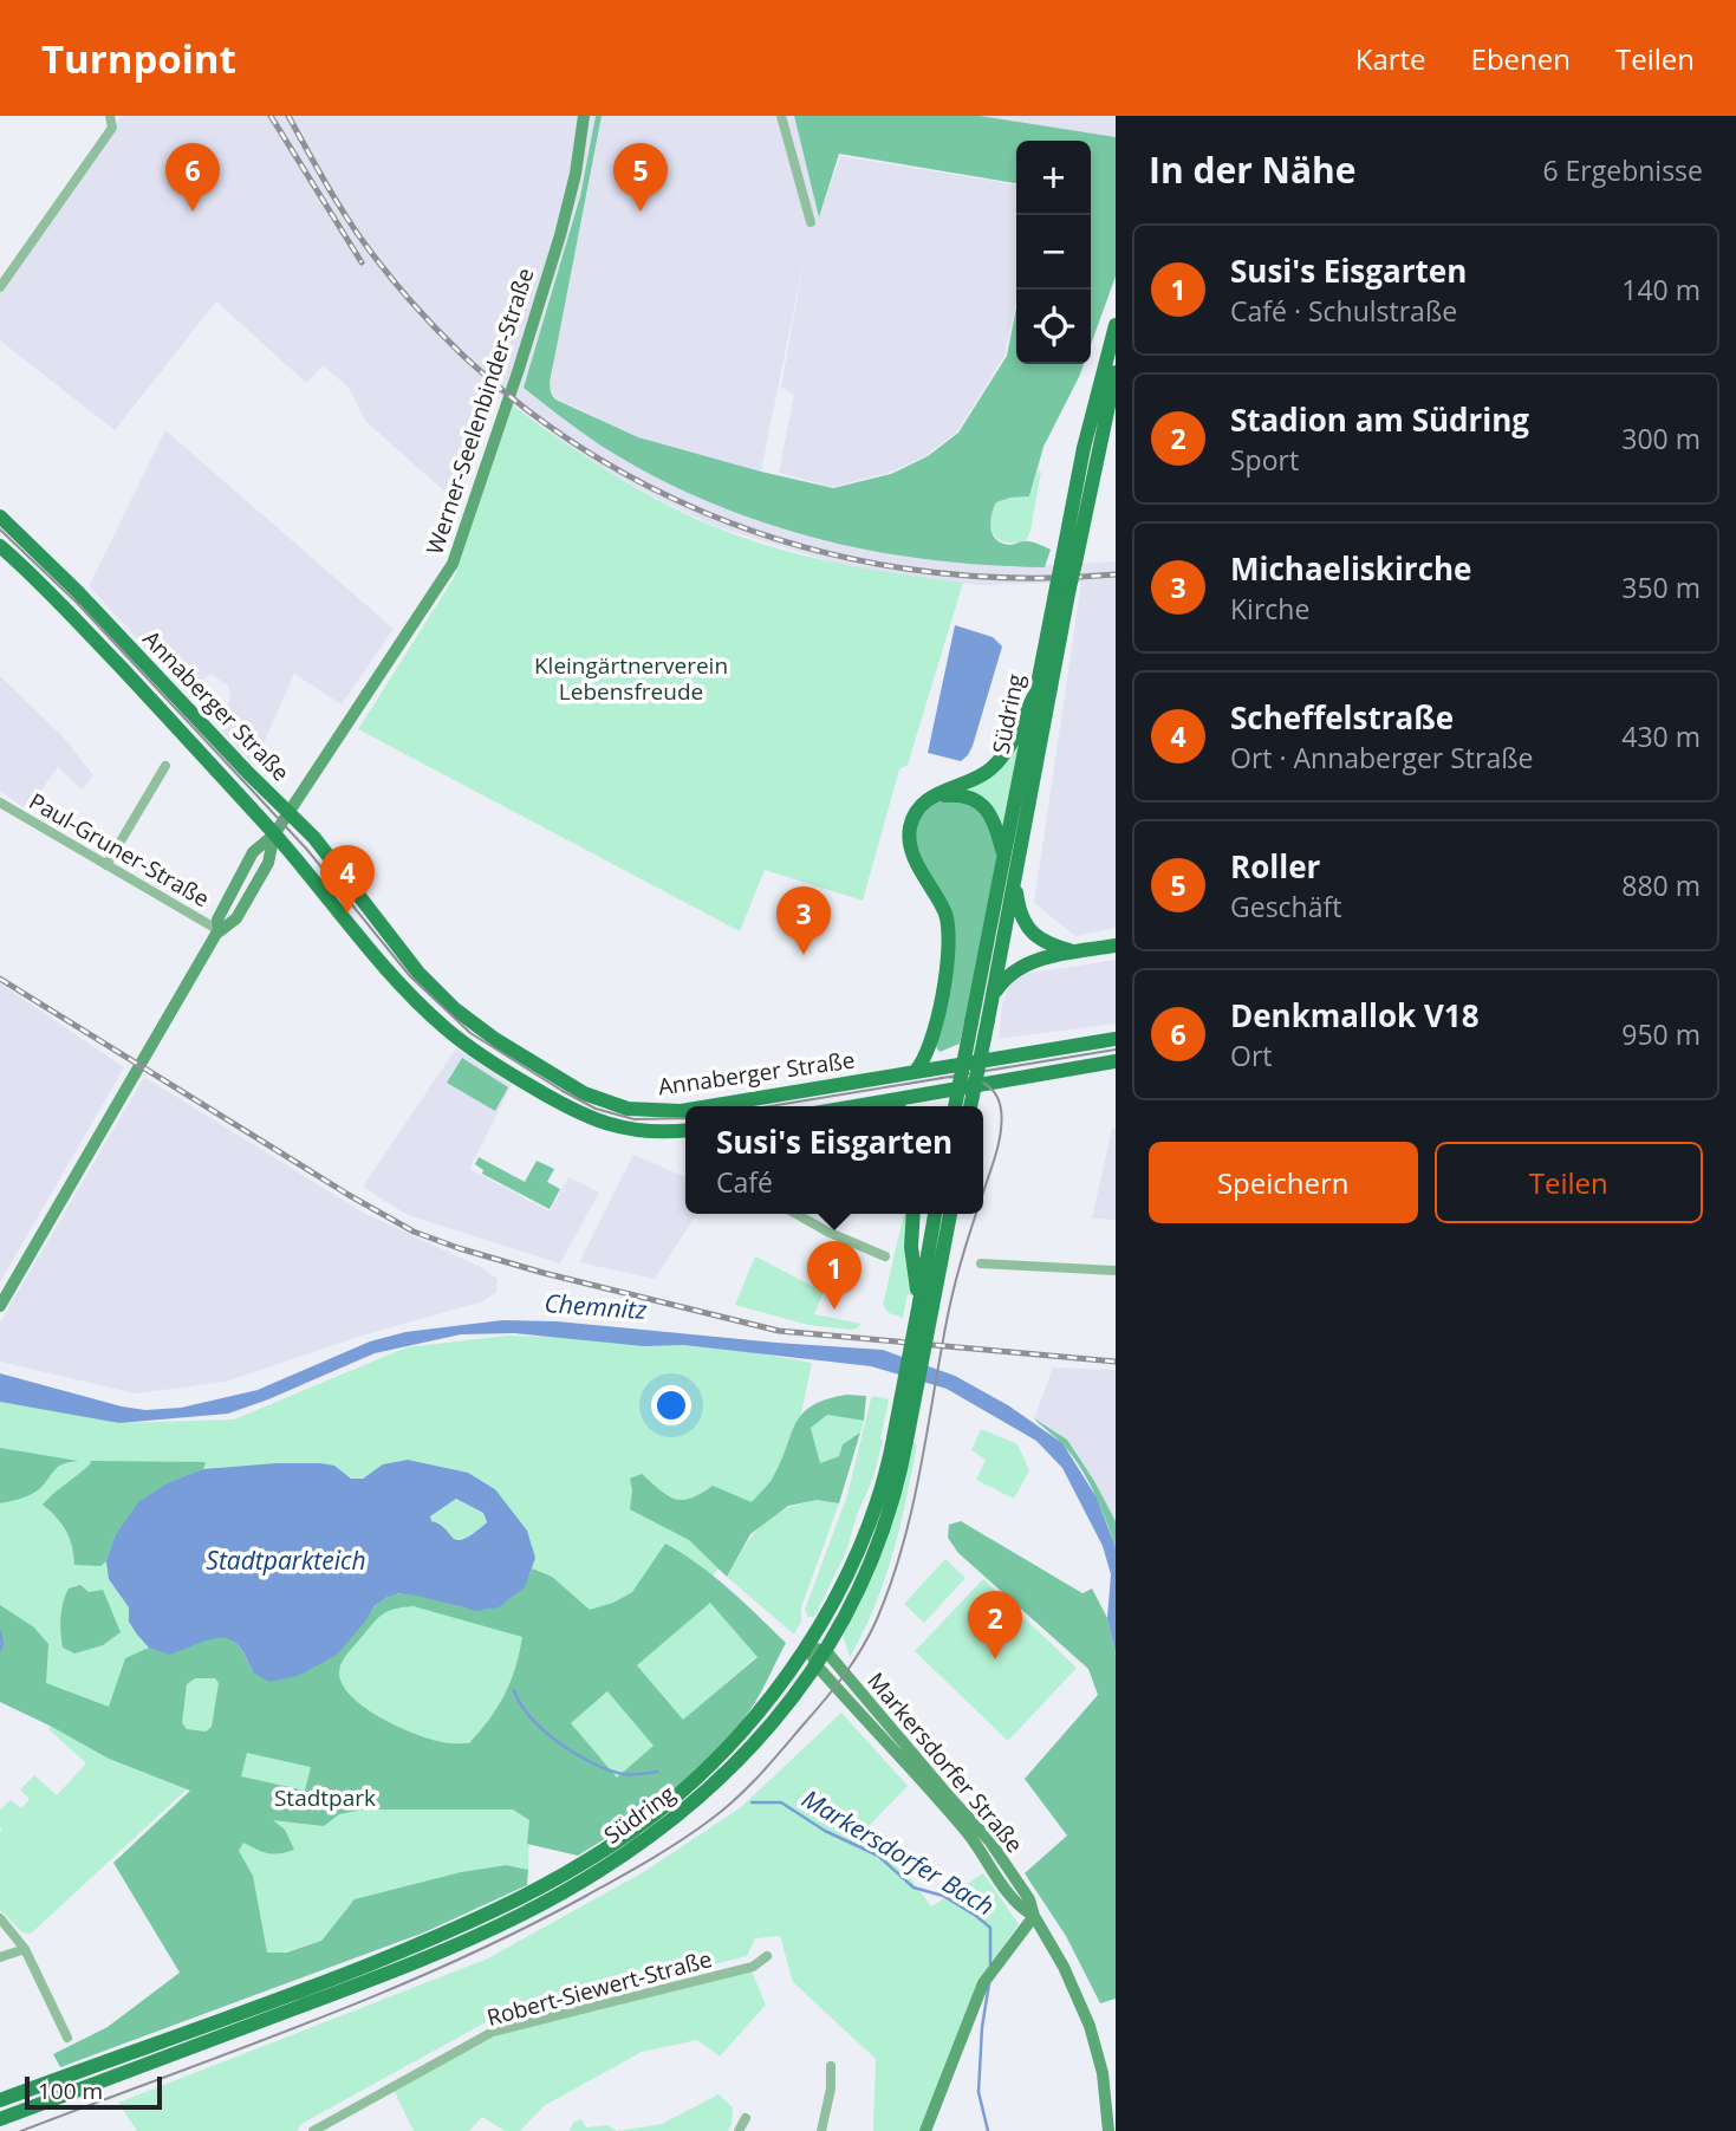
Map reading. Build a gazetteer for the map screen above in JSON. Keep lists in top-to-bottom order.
{
  "streets": {
    "main road": [
      "Werner-Seelenbinder-Straße",
      "Annaberger Straße",
      "Südring",
      "Markersdorfer Straße"
    ],
    "street": ["Paul-Gruner-Straße", "Robert-Siewert-Straße"]
  },
  "crossings": [
    ["Werner-Seelenbinder-Straße", "Annaberger Straße"],
    ["Werner-Seelenbinder-Straße", "Paul-Gruner-Straße"],
    ["Südring", "Markersdorfer Straße"]
  ],
  "water": ["Chemnitz", "Stadtparkteich", "Markersdorfer Bach"],
  "parks": ["Kleingärtnerverein Lebensfreude", "Stadtpark"],
  "scale_bar": "100 m",
  "page": {
    "header": "Turnpoint",
    "nav": ["Karte", "Ebenen", "Teilen"],
    "heading": ["In der Nähe", "6 Ergebnisse"],
    "map_buttons": ["+", "−"],
    "pins": [
      "5",
      "6",
      "4",
      "3",
      "1",
      "2"
    ],
    "list": [
      {
        "mark": "1",
        "name": "Susi's Eisgarten",
        "note": "Café · Schulstraße",
        "value": "140 m"
      },
      {
        "mark": "2",
        "name": "Stadion am Südring",
        "note": "Sport",
        "value": "300 m"
      },
      {
        "mark": "3",
        "name": "Michaeliskirche",
        "note": "Kirche",
        "value": "350 m"
      },
      {
        "mark": "4",
        "name": "Scheffelstraße",
        "note": "Ort · Annaberger Straße",
        "value": "430 m"
      },
      {
        "mark": "5",
        "name": "Roller",
        "note": "Geschäft",
        "value": "880 m"
      },
      {
        "mark": "6",
        "name": "Denkmallok V18",
        "note": "Ort",
        "value": "950 m"
      }
    ],
    "popup": ["Susi's Eisgarten", "Café"],
    "buttons": ["Speichern", "Teilen"],
    "scale": "100 m"
  }
}
